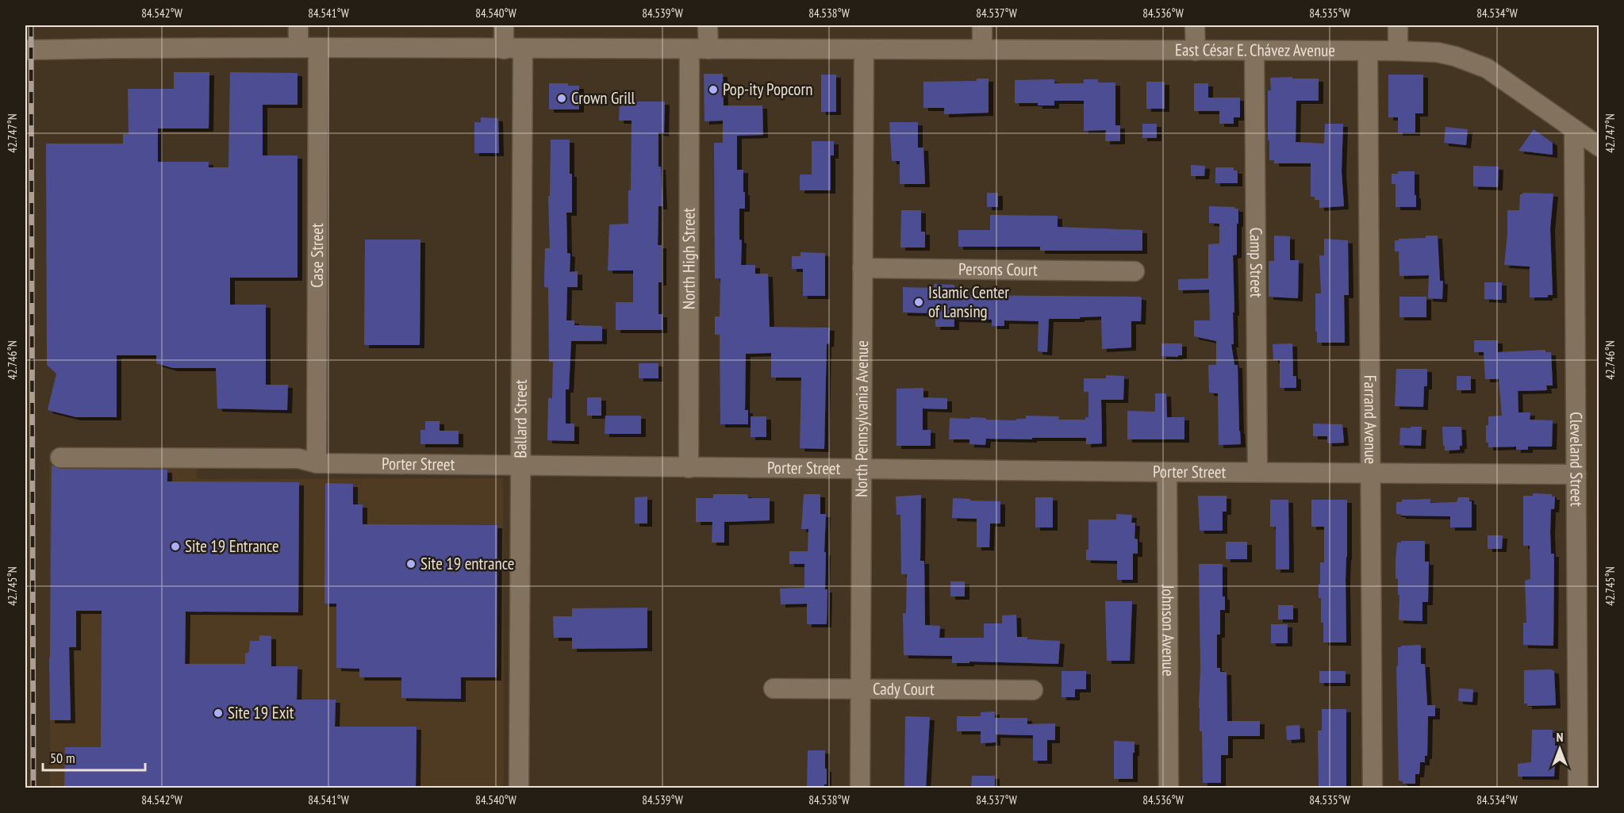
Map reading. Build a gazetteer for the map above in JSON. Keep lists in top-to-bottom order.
{
  "streets": {
    "street": [
      "East César E. Chávez Avenue",
      "Case Street",
      "North High Street",
      "Camp Street",
      "Persons Court",
      "Ballard Street",
      "North Pennsylvania Avenue",
      "Farrand Avenue",
      "Cleveland Street",
      "Porter Street",
      "Johnson Avenue",
      "Cady Court"
    ]
  },
  "crossings": [
    ["East César E. Chávez Avenue", "Case Street"],
    ["East César E. Chávez Avenue", "North High Street"],
    ["East César E. Chávez Avenue", "Camp Street"],
    ["East César E. Chávez Avenue", "Ballard Street"],
    ["East César E. Chávez Avenue", "North Pennsylvania Avenue"],
    ["East César E. Chávez Avenue", "Farrand Avenue"],
    ["East César E. Chávez Avenue", "Cleveland Street"],
    ["Case Street", "Porter Street"],
    ["North High Street", "Porter Street"],
    ["Camp Street", "Porter Street"],
    ["Persons Court", "North Pennsylvania Avenue"],
    ["Ballard Street", "Porter Street"],
    ["North Pennsylvania Avenue", "Porter Street"],
    ["North Pennsylvania Avenue", "Cady Court"],
    ["Farrand Avenue", "Porter Street"],
    ["Cleveland Street", "Porter Street"],
    ["Porter Street", "Johnson Avenue"]
  ],
  "places": [
    "Pop-ity Popcorn",
    "Crown Grill",
    "Islamic Center of Lansing",
    "Site 19 Entrance",
    "Site 19 entrance",
    "Site 19 Exit"
  ],
  "scale_bar": "50 m",
  "north": "top",
  "coordinates": [
    "84.542°W",
    "84.541°W",
    "84.540°W",
    "84.539°W",
    "84.538°W",
    "84.537°W",
    "84.536°W",
    "84.535°W",
    "84.534°W",
    "42.747°N",
    "42.746°N",
    "42.745°N"
  ]
}
